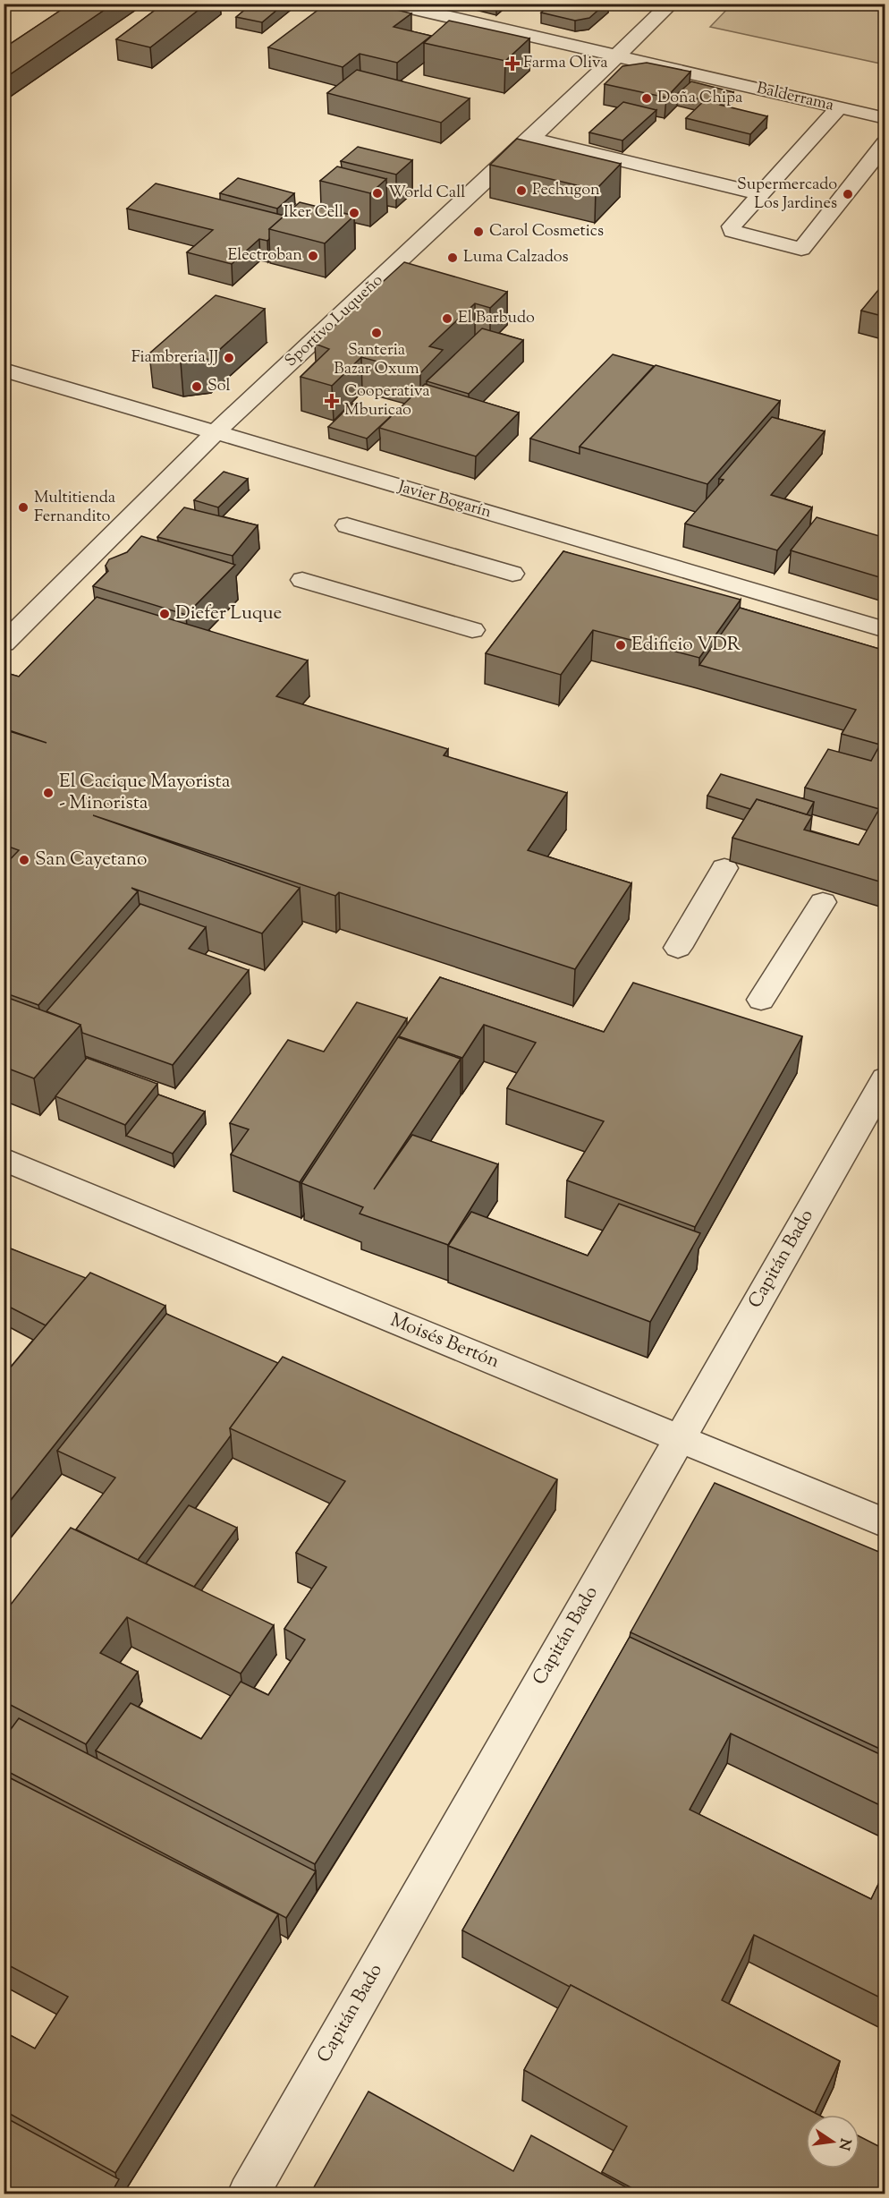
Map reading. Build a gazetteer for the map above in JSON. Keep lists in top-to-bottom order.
{
  "streets": {
    "street": [
      "Balderrama",
      "Sportivo Luqueño",
      "Javier Bogarín",
      "Capitán Bado",
      "Moisés Bertón"
    ]
  },
  "crossings": [
    ["Balderrama", "Sportivo Luqueño"],
    ["Sportivo Luqueño", "Javier Bogarín"],
    ["Capitán Bado", "Moisés Bertón"]
  ],
  "places": {
    "health": ["Farma Oliva", "Cooperativa Mburicao"],
    "other": [
      "Doña Chipa",
      "Pechugon",
      "World Call",
      "Supermercado Los Jardines",
      "Iker Cell",
      "Carol Cosmetics",
      "Electroban",
      "Luma Calzados",
      "El Barbudo",
      "Santeria Bazar Oxum",
      "Fiambreria JJ",
      "Sol",
      "Multitienda Fernandito",
      "Diefer Luque",
      "Edificio VDR",
      "El Cacique Mayorista - Minorista",
      "San Cayetano"
    ]
  },
  "north": "right"
}
